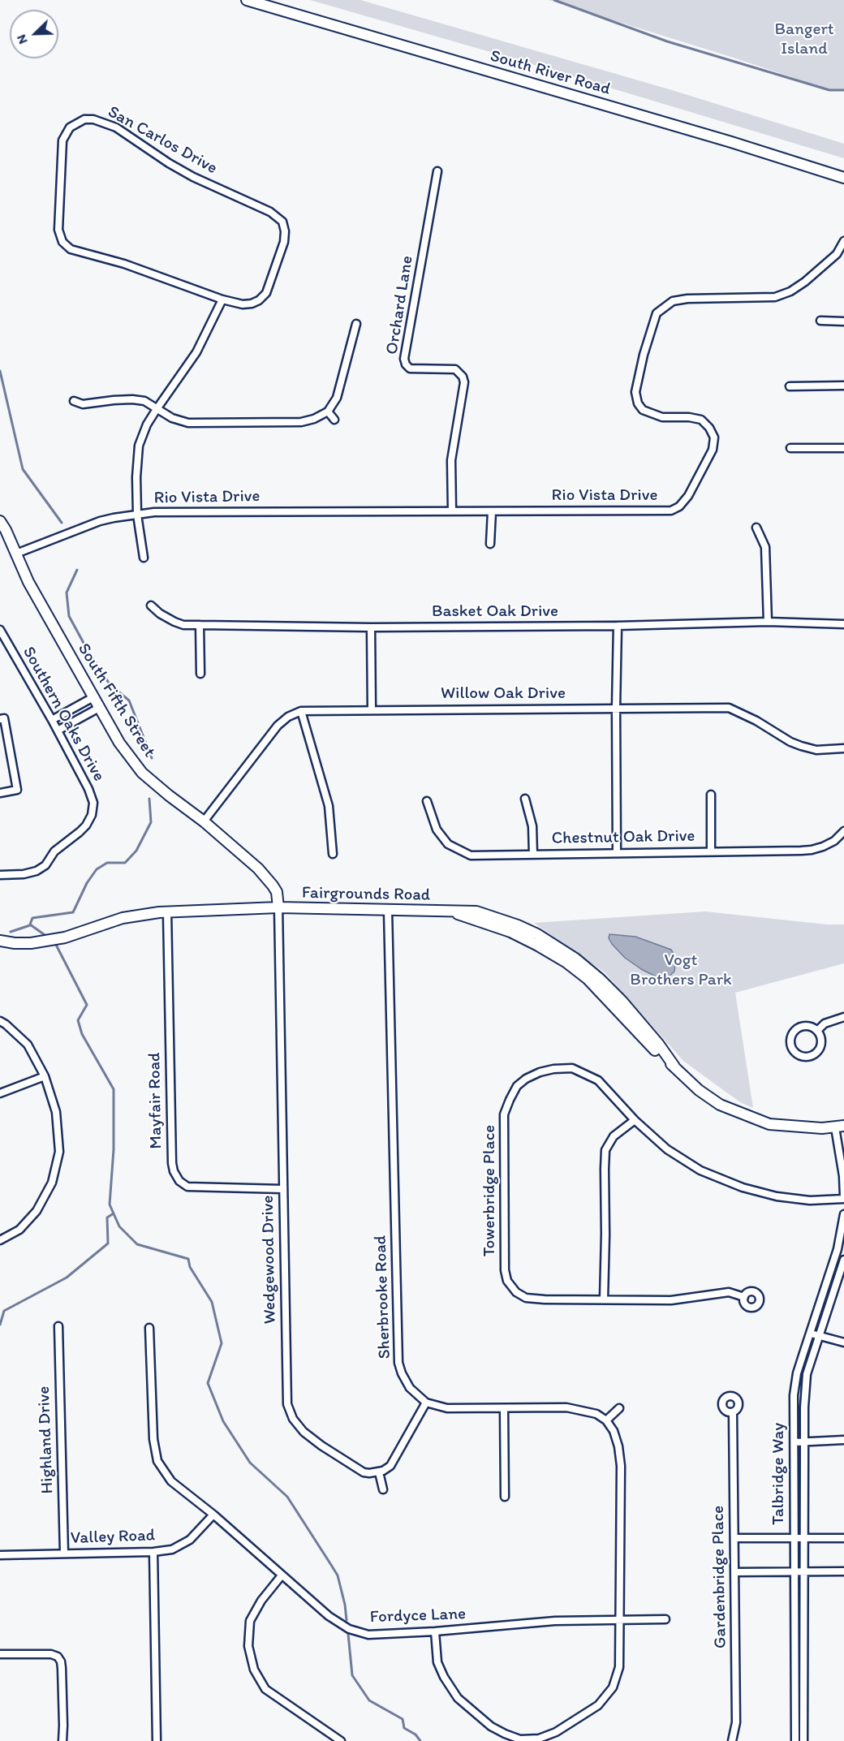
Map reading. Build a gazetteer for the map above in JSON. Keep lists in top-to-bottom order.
{
  "streets": {
    "street": [
      "South River Road",
      "San Carlos Drive",
      "Orchard Lane",
      "Rio Vista Drive",
      "Basket Oak Drive",
      "Willow Oak Drive",
      "South Fifth Street",
      "Southern Oaks Drive",
      "Chestnut Oak Drive",
      "Fairgrounds Road",
      "Mayfair Road",
      "Towerbridge Place",
      "Wedgewood Drive",
      "Sherbrooke Road",
      "Highland Drive",
      "Talbridge Way",
      "Valley Road",
      "Gardenbridge Place",
      "Fordyce Lane"
    ]
  },
  "crossings": [
    ["Orchard Lane", "Rio Vista Drive"],
    ["Rio Vista Drive", "South Fifth Street"],
    ["Willow Oak Drive", "South Fifth Street"],
    ["South Fifth Street", "Fairgrounds Road"],
    ["South Fifth Street", "Wedgewood Drive"],
    ["Fairgrounds Road", "Mayfair Road"],
    ["Fairgrounds Road", "Wedgewood Drive"],
    ["Fairgrounds Road", "Sherbrooke Road"],
    ["Mayfair Road", "Wedgewood Drive"],
    ["Highland Drive", "Valley Road"],
    ["Valley Road", "Fordyce Lane"]
  ],
  "parks": ["Bangert Island", "Vogt Brothers Park"],
  "north": "bottom left"
}
